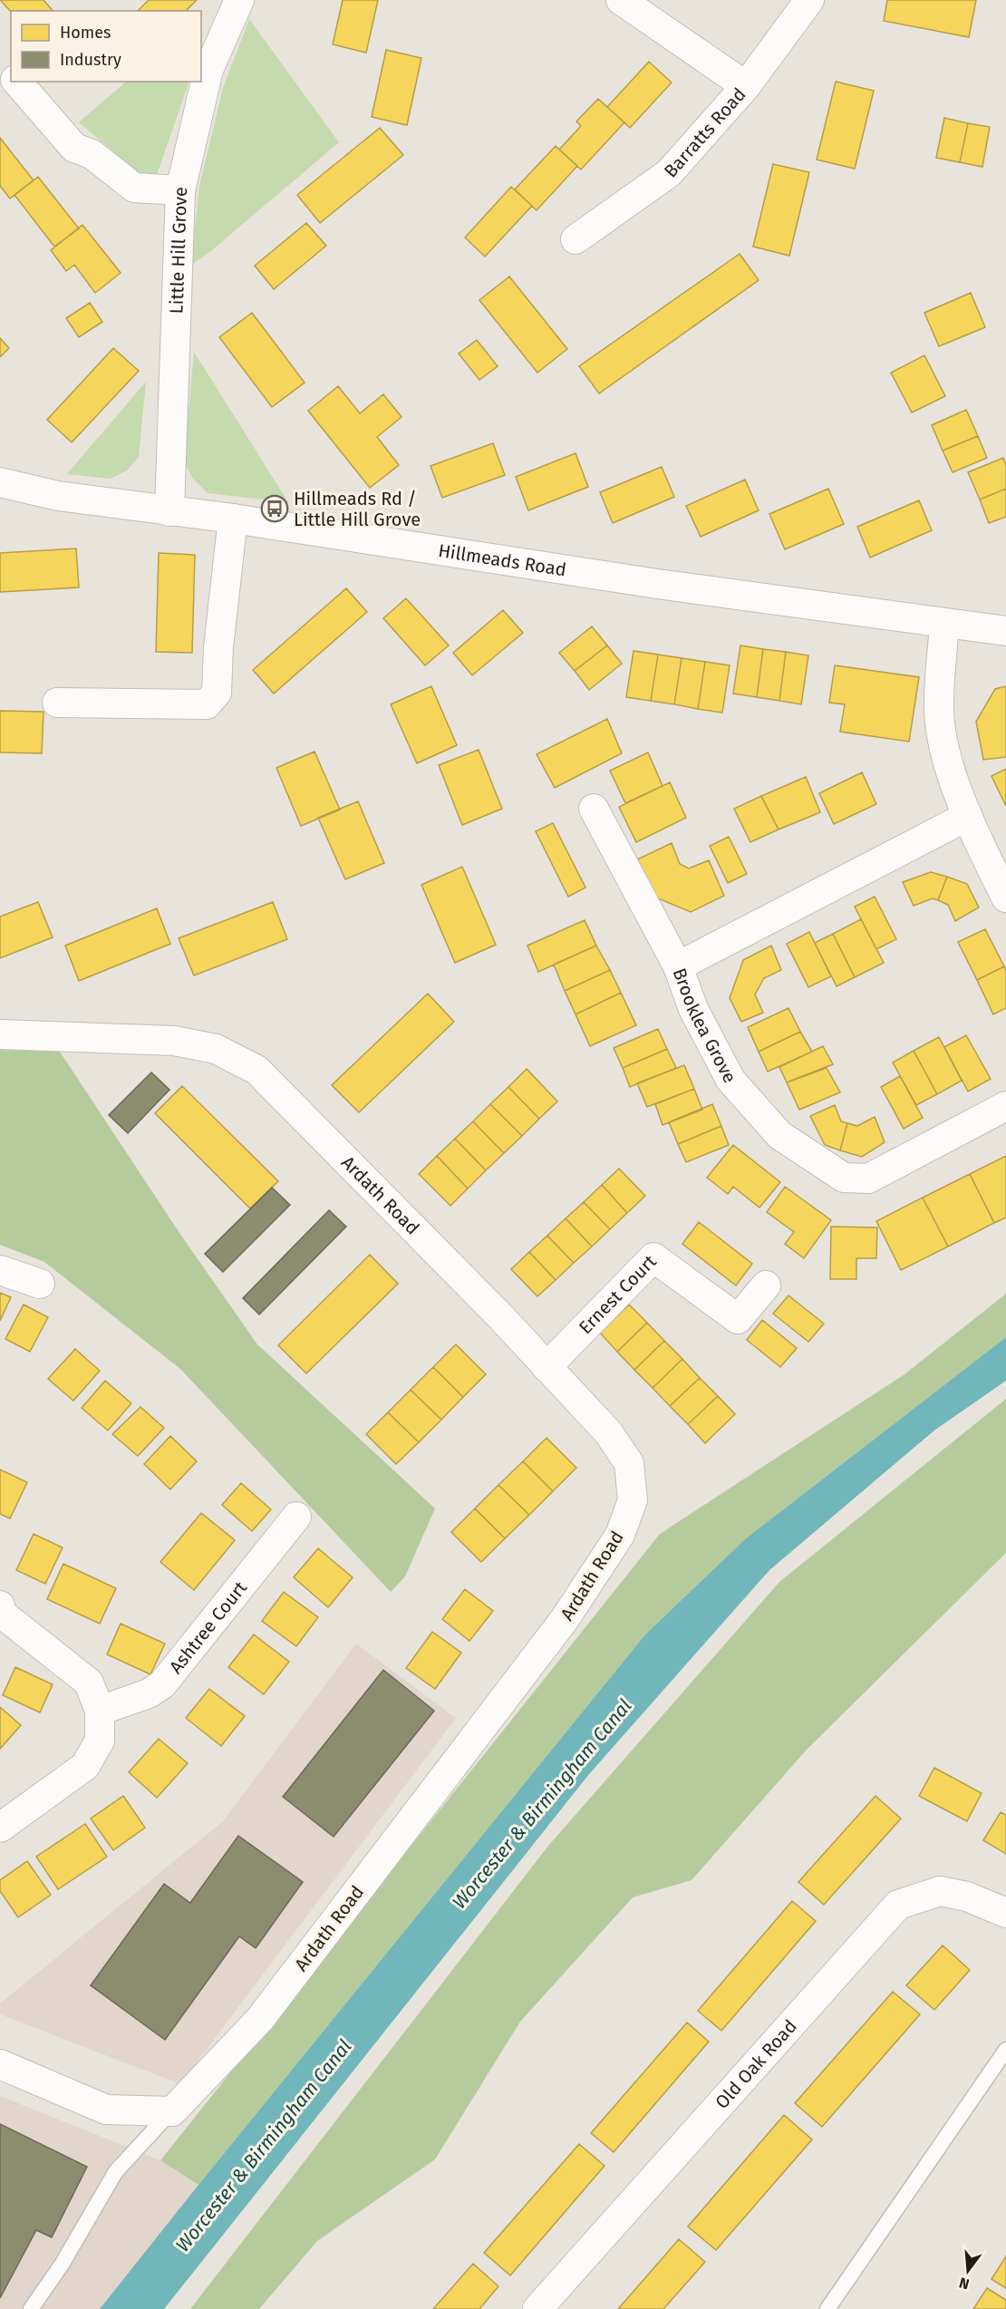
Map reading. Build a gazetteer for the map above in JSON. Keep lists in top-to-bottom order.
{
  "streets": {
    "street": [
      "Barratts Road",
      "Little Hill Grove",
      "Hillmeads Road",
      "Brooklea Grove",
      "Ardath Road",
      "Ernest Court",
      "Ashtree Court",
      "Old Oak Road"
    ]
  },
  "crossings": [
    ["Little Hill Grove", "Hillmeads Road"],
    ["Ardath Road", "Ernest Court"]
  ],
  "water": ["Worcester & Birmingham Canal"],
  "places": {
    "bus stop": ["Hillmeads Rd / Little Hill Grove"]
  },
  "legend": ["Homes", "Industry"],
  "north": "bottom"
}
